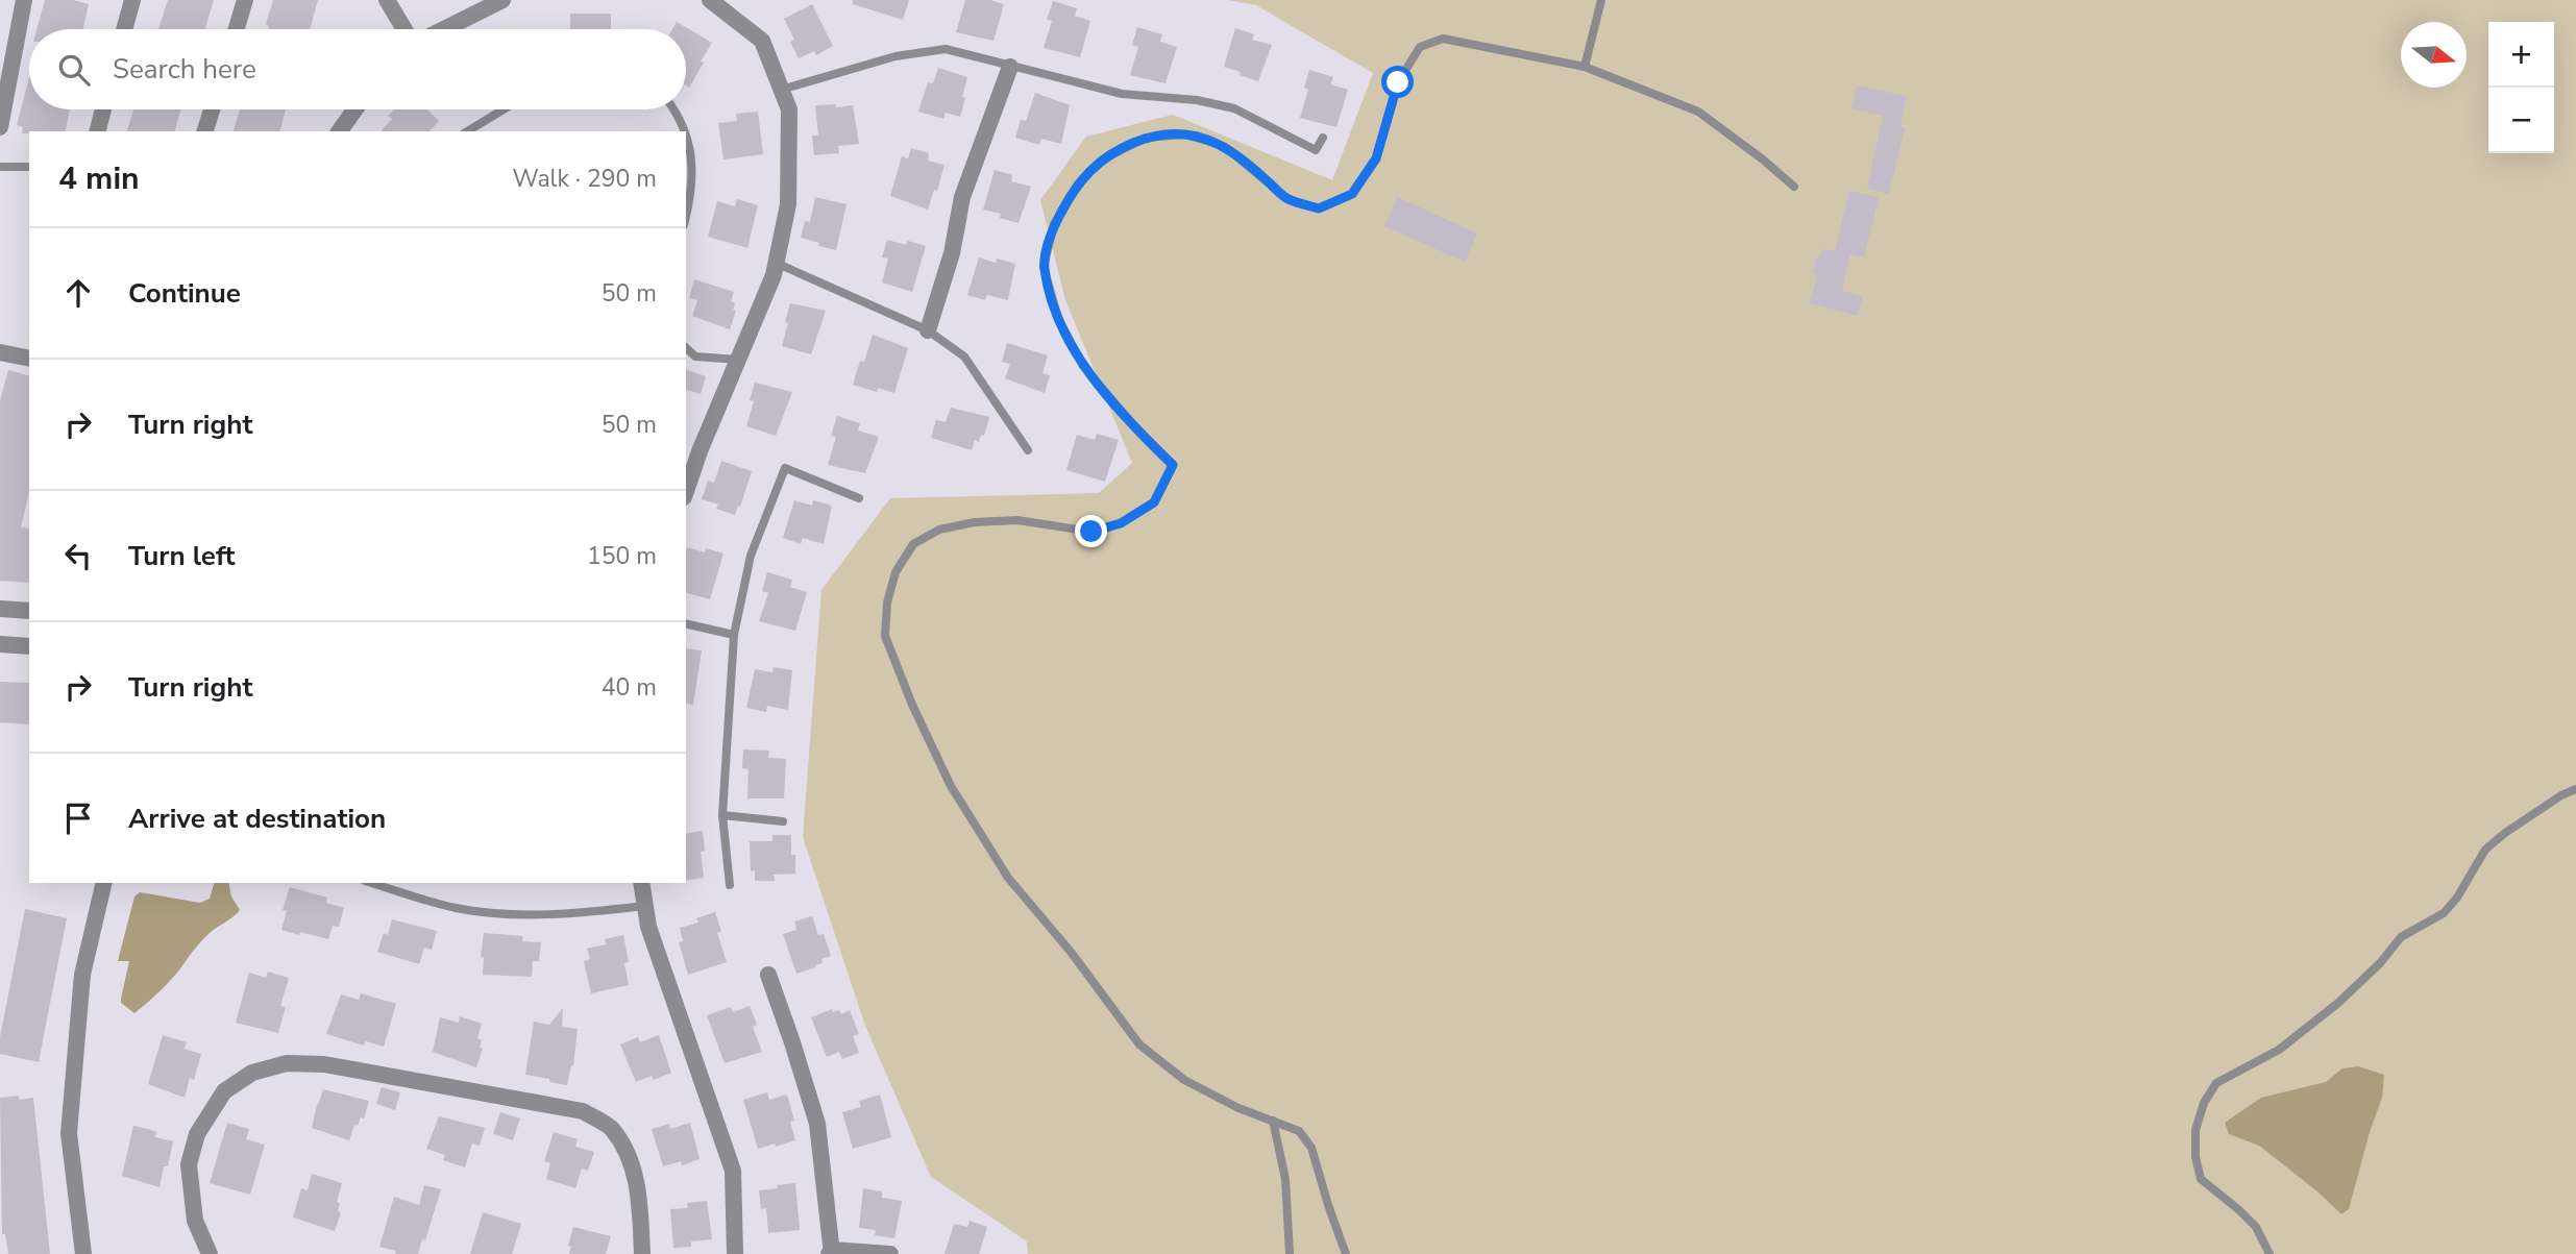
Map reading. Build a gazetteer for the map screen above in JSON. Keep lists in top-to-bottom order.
{
  "north": "right",
  "page": {
    "map_buttons": ["+", "−"],
    "search": "Search here",
    "heading": ["4 min", "Walk · 290 m"],
    "list": [
      ["Continue", "50 m"],
      ["Turn right", "50 m"],
      ["Turn left", "150 m"],
      ["Turn right", "40 m"],
      "Arrive at destination"
    ]
  }
}
